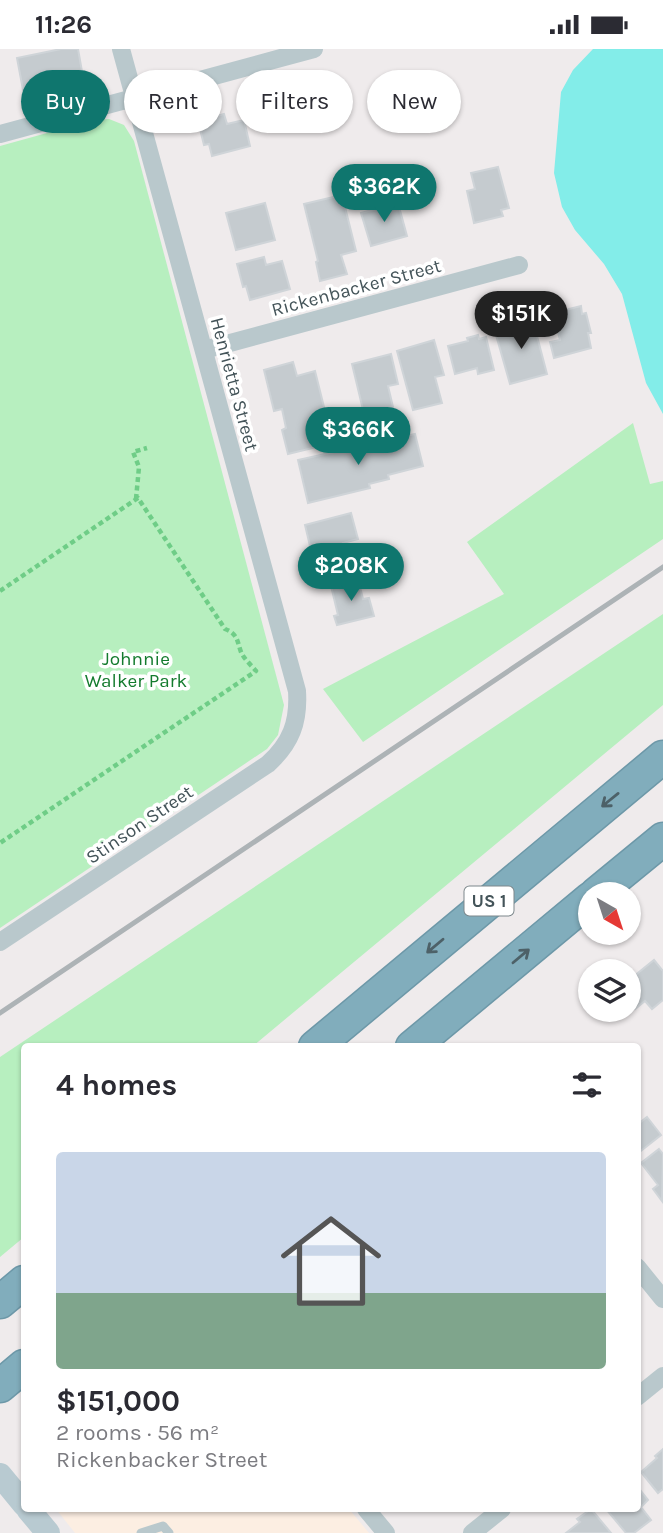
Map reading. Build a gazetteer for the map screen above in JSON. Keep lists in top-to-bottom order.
{
  "streets": {
    "highway": ["US 1"],
    "street": ["Rickenbacker Street", "Henrietta Street", "Stinson Street"]
  },
  "crossings": [
    ["Rickenbacker Street", "Henrietta Street"],
    ["Henrietta Street", "Stinson Street"]
  ],
  "parks": ["Johnnie Walker Park"],
  "north": "bottom right",
  "page": {
    "status": "11:26",
    "chip": [
      "Buy",
      "Rent",
      "Filters",
      "New"
    ],
    "price": [
      "$362K",
      "$151K",
      "$366K",
      "$208K"
    ],
    "heading": "4 homes",
    "list": [
      {
        "name": "$151,000",
        "note": "2 rooms · 56 m² · Rickenbacker Street"
      }
    ]
  }
}
